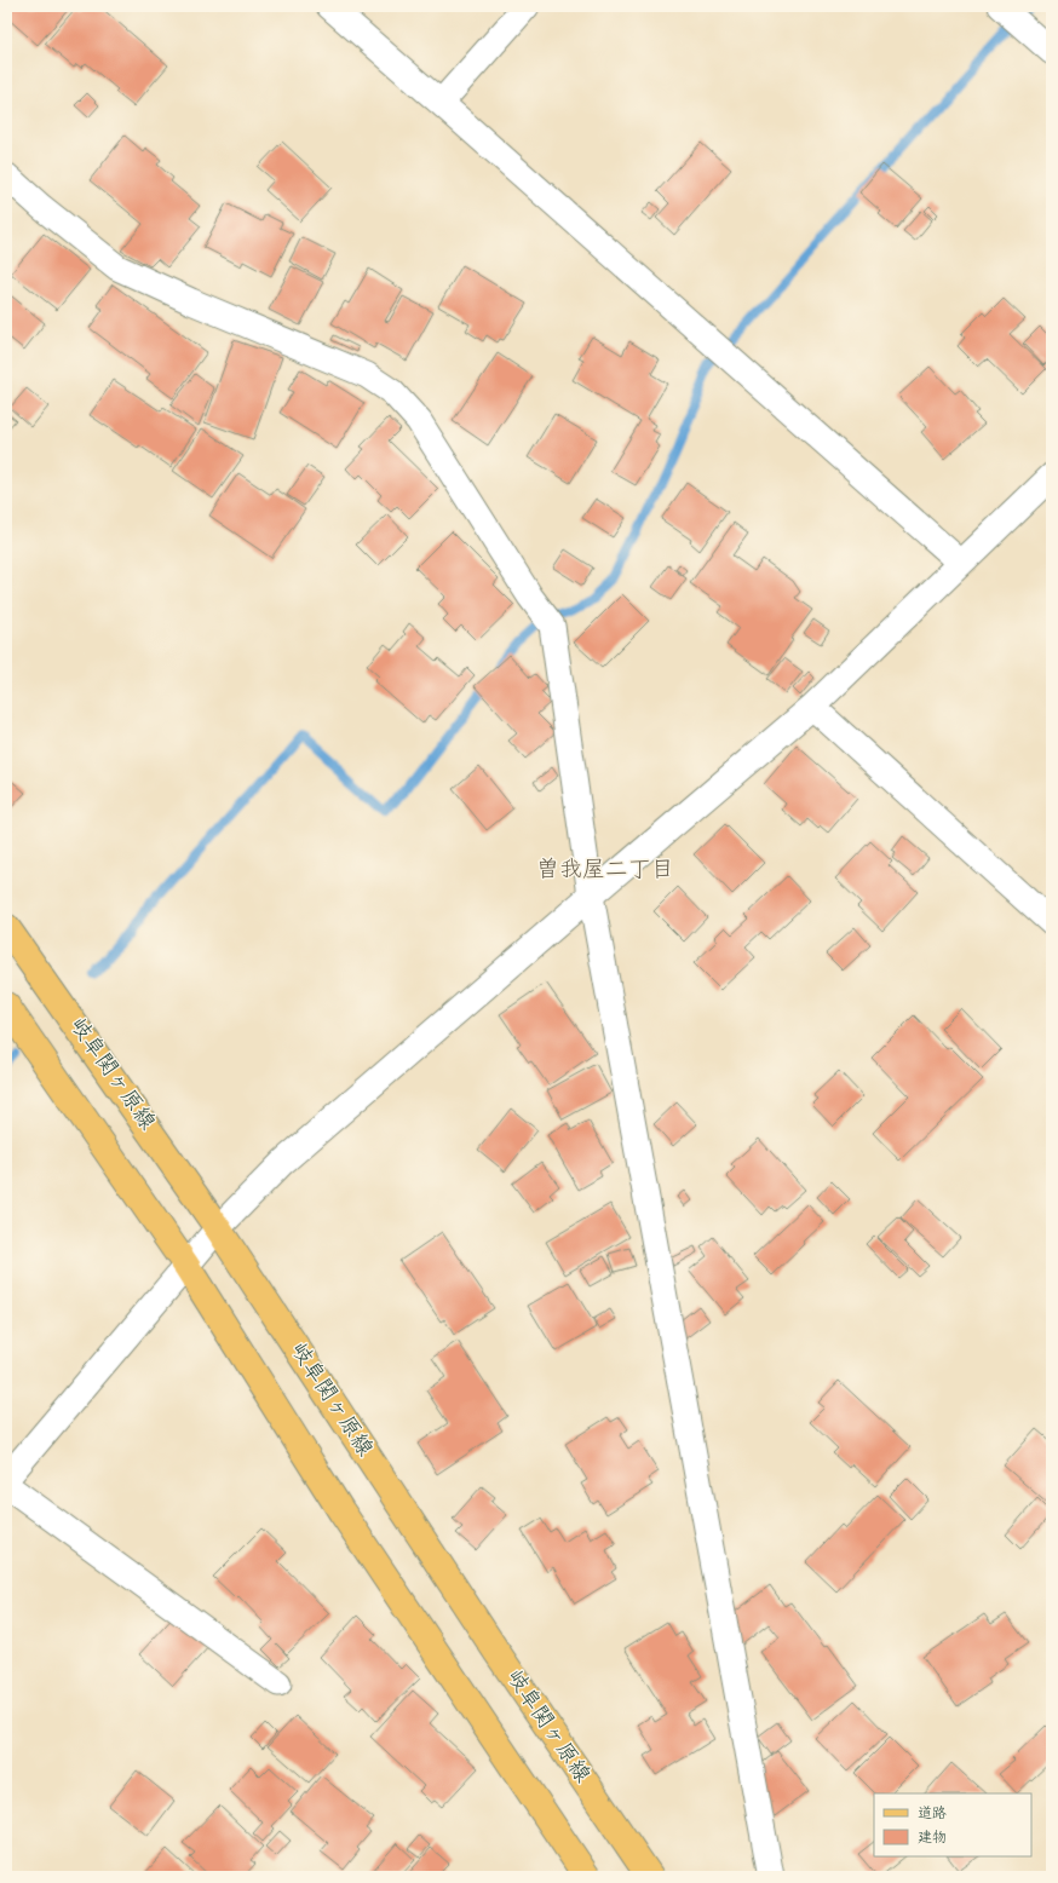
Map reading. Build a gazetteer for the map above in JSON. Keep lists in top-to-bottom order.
{
  "streets": {
    "main road": ["岐阜関ヶ原線"]
  },
  "districts": ["曽我屋二丁目"],
  "legend": ["道路", "建物"]
}
